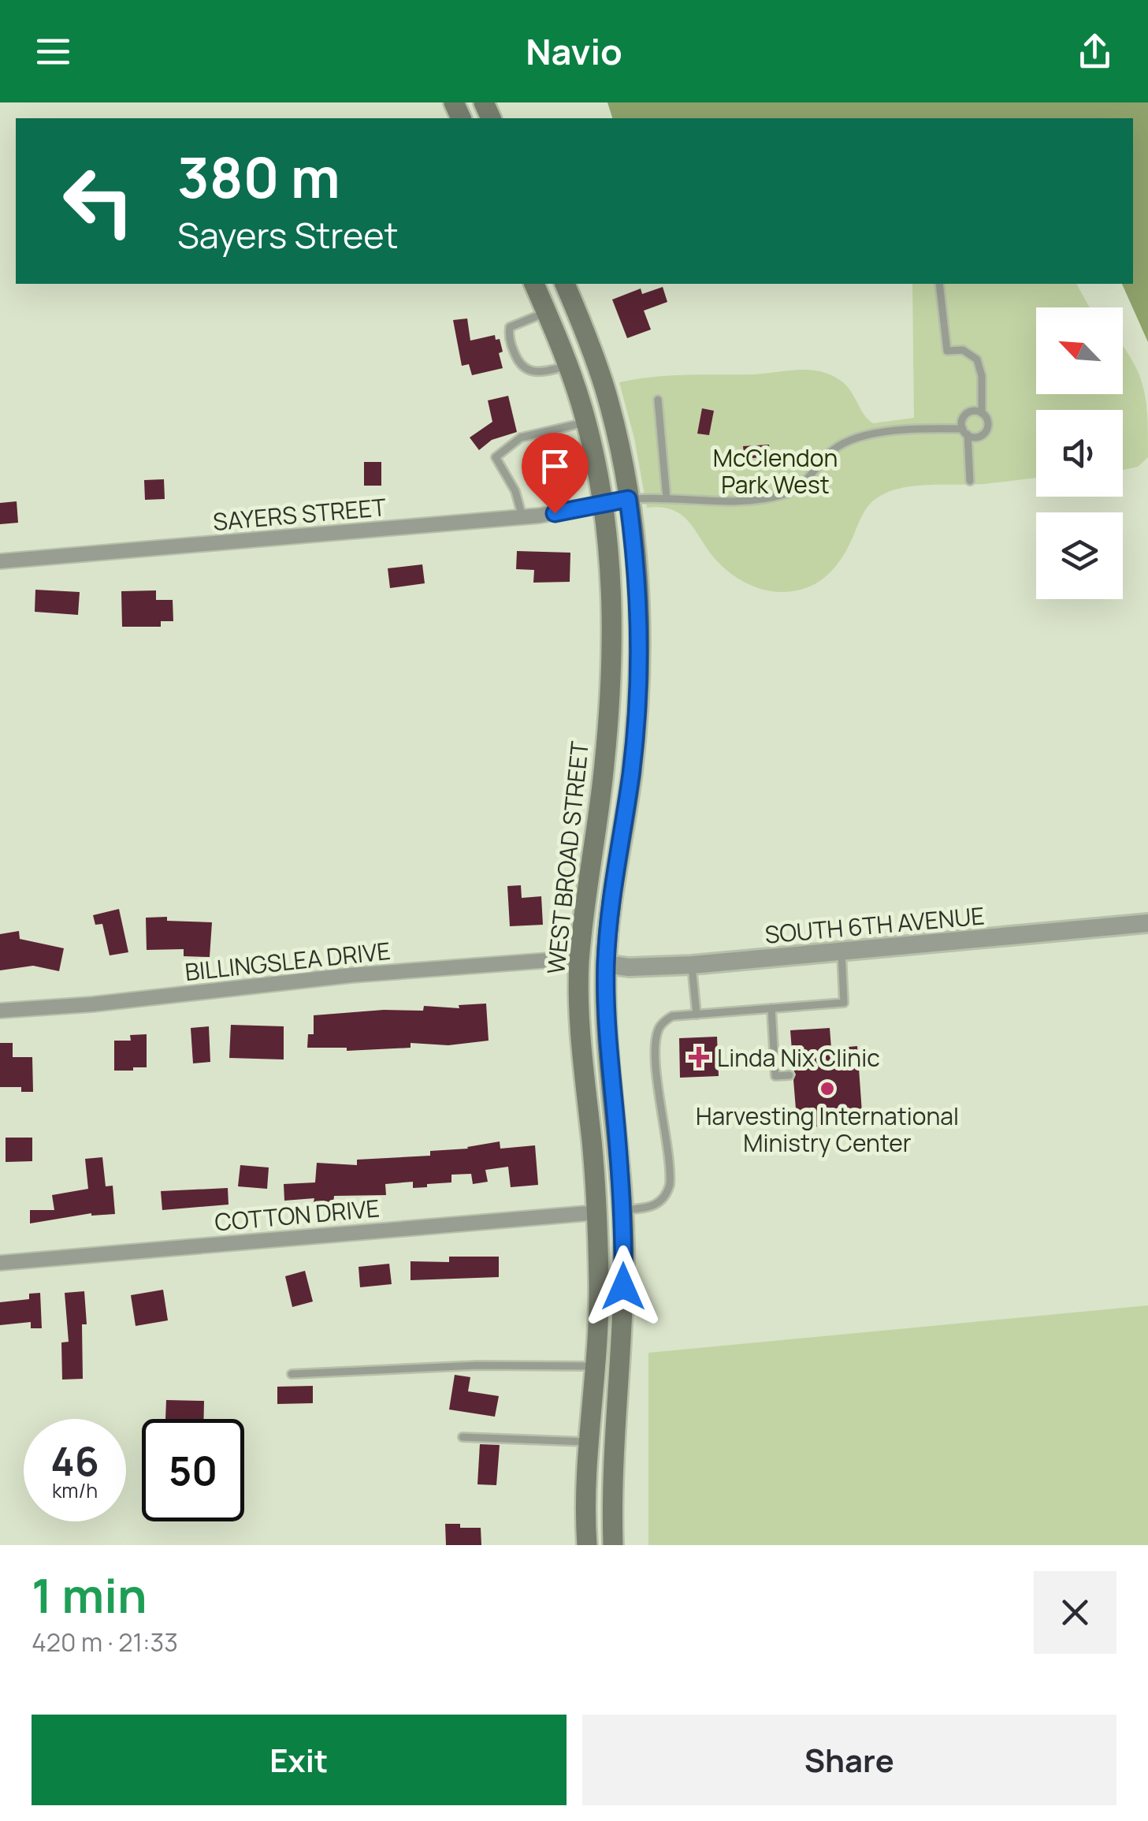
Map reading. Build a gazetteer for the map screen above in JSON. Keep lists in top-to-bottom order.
{
  "streets": {
    "main road": ["WEST BROAD STREET"],
    "street": [
      "SAYERS STREET",
      "SOUTH 6TH AVENUE",
      "BILLINGSLEA DRIVE",
      "COTTON DRIVE"
    ]
  },
  "crossings": [
    ["SAYERS STREET", "WEST BROAD STREET"],
    ["WEST BROAD STREET", "SOUTH 6TH AVENUE"],
    ["WEST BROAD STREET", "BILLINGSLEA DRIVE"],
    ["WEST BROAD STREET", "COTTON DRIVE"]
  ],
  "parks": ["McClendon Park West"],
  "places": {
    "health": ["Linda Nix Clinic"],
    "other": ["Harvesting International Ministry Center"]
  },
  "north": "top left",
  "page": {
    "header": "Navio",
    "turn": ["380 m", "Sayers Street"],
    "speed": "46 km/h",
    "limit": "50",
    "heading": ["1 min", "420 m · 21:33"],
    "buttons": ["Exit", "Share"]
  }
}
